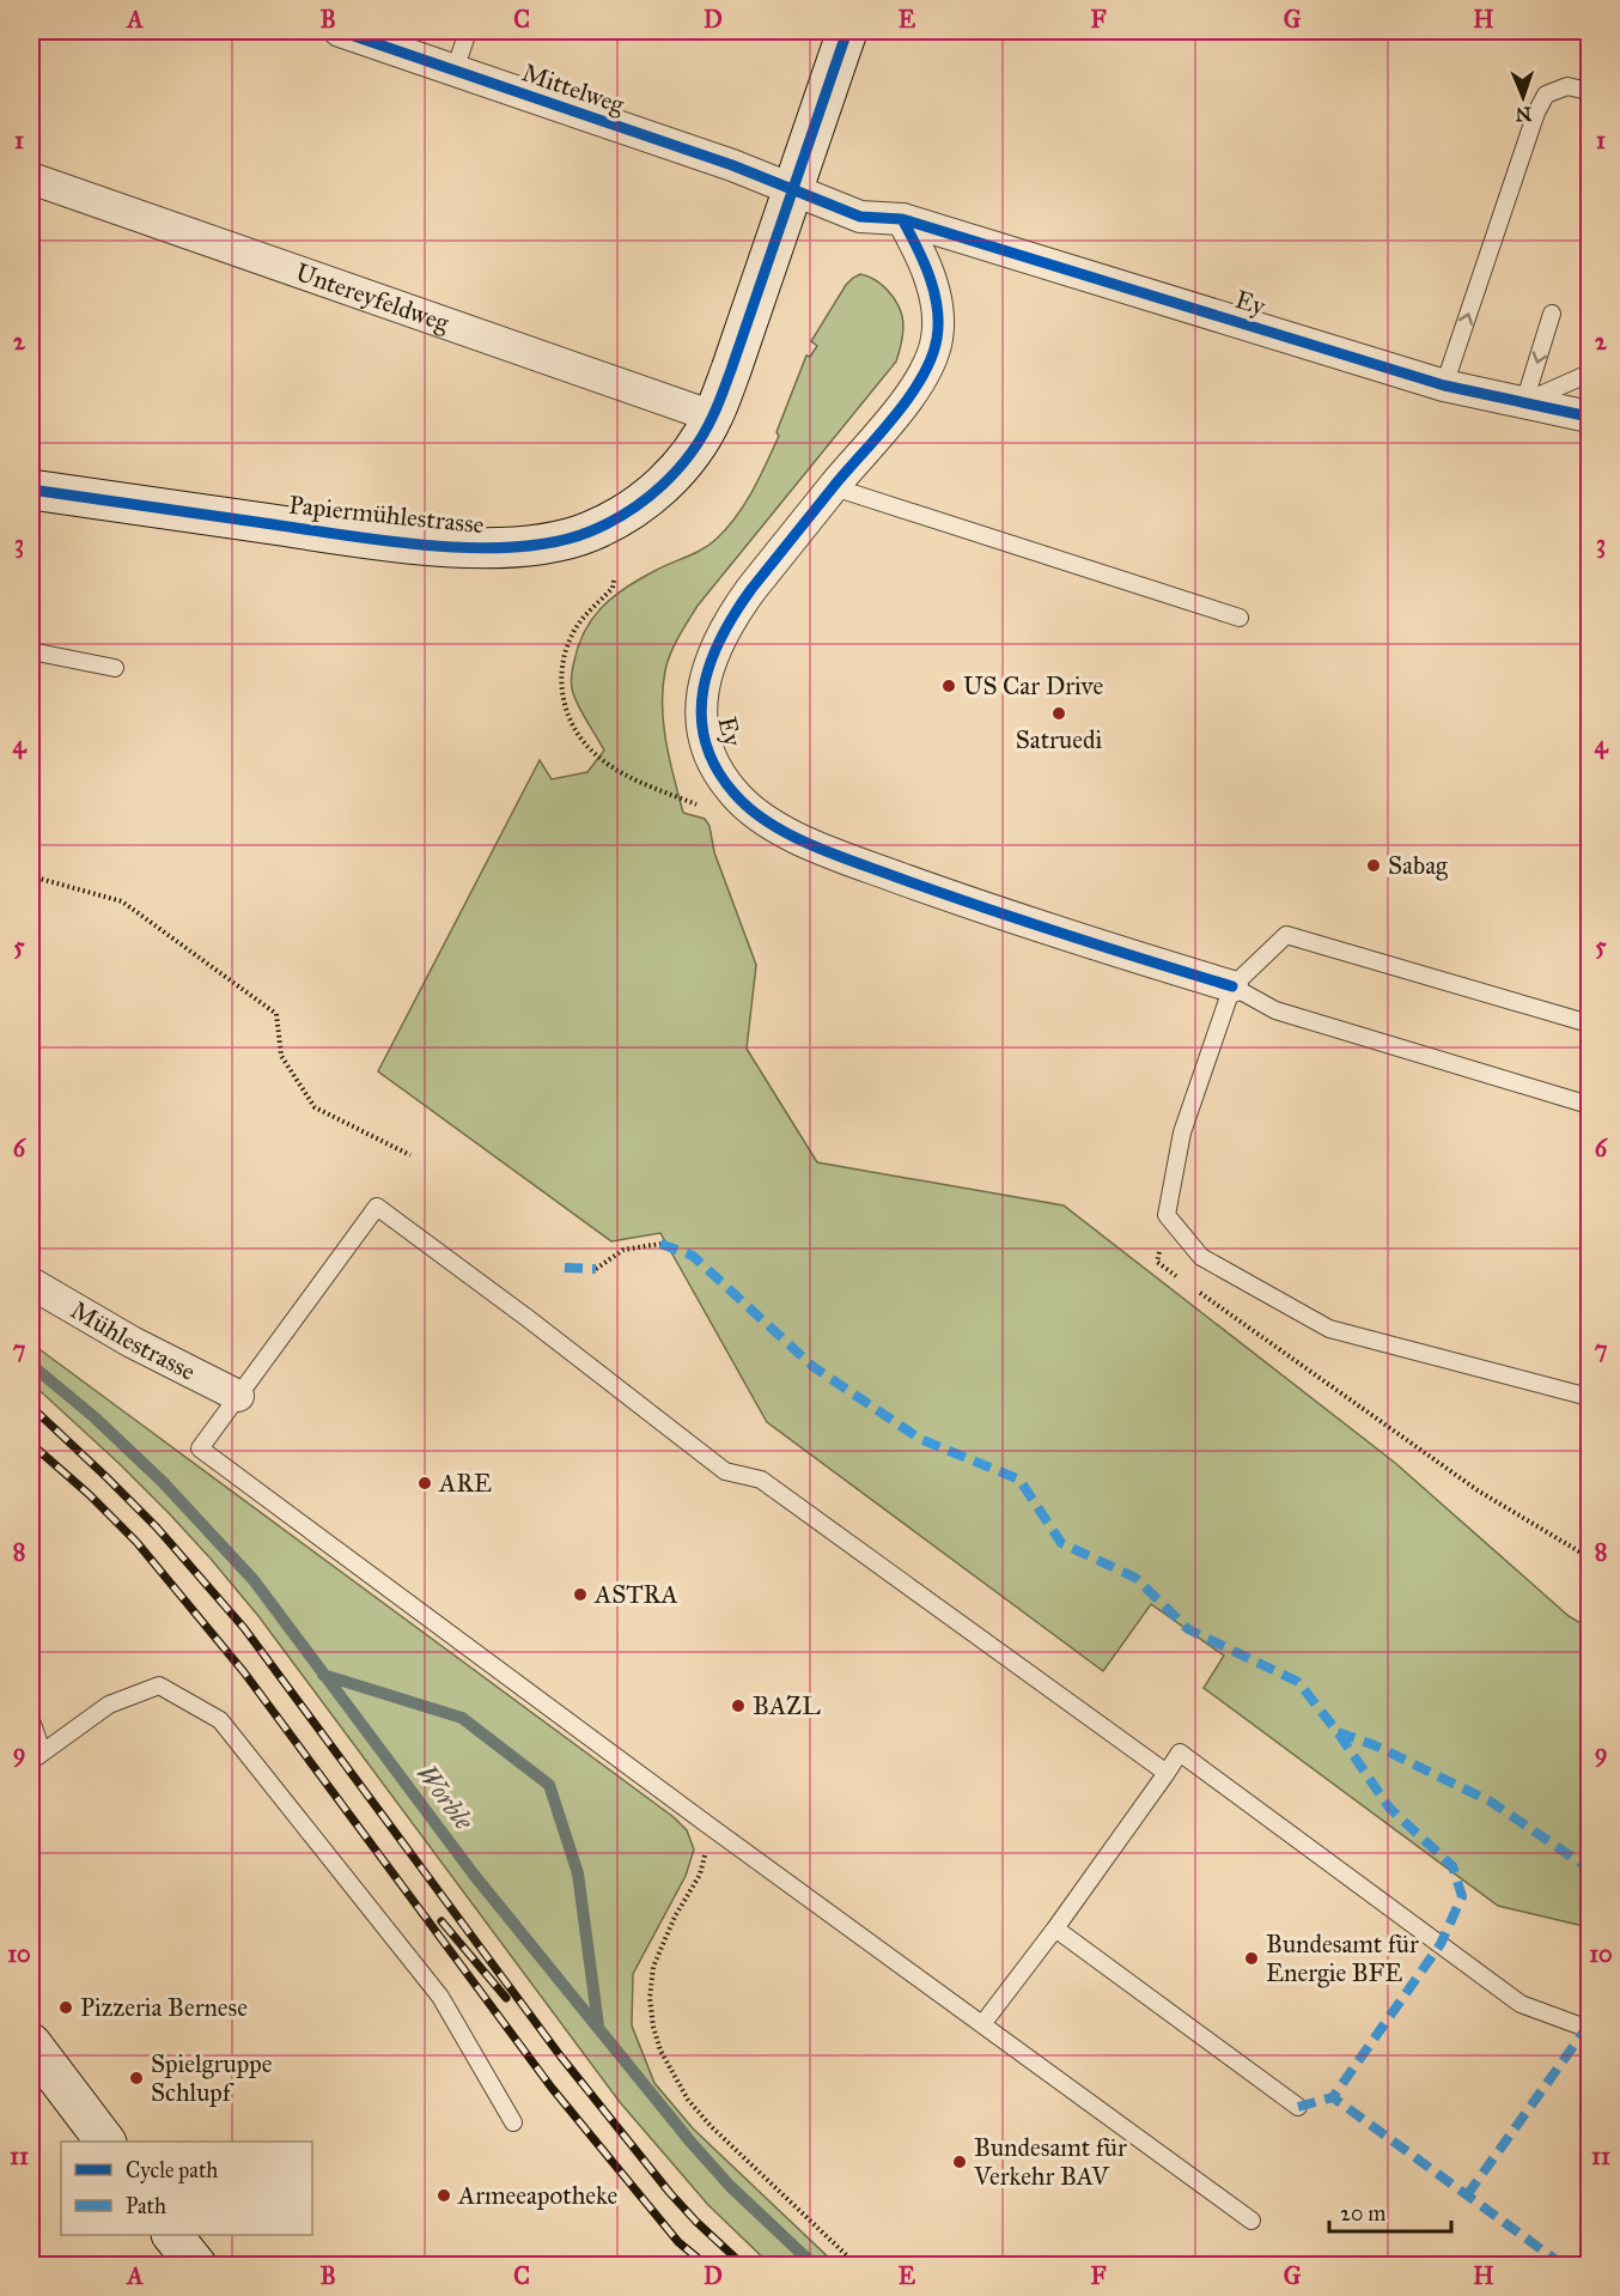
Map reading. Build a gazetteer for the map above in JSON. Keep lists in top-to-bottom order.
{
  "streets": {
    "main road": ["Papiermühlestrasse"],
    "street": [
      "Mittelweg",
      "Untereyfeldweg",
      "Ey",
      "Mühlestrasse"
    ]
  },
  "crossings": [
    ["Mittelweg", "Ey"],
    ["Mittelweg", "Papiermühlestrasse"],
    ["Untereyfeldweg", "Papiermühlestrasse"],
    ["Ey", "Papiermühlestrasse"]
  ],
  "water": ["Worble"],
  "places": [
    "US Car Drive",
    "Satruedi",
    "Sabag",
    "ARE",
    "ASTRA",
    "BAZL",
    "Bundesamt für Energie BFE",
    "Pizzeria Bernese",
    "Spielgruppe Schlupf",
    "Bundesamt für Verkehr BAV",
    "Armeeapotheke"
  ],
  "legend": ["Cycle path", "Path"],
  "scale_bar": "20 m",
  "north": "bottom",
  "grid": {
    "columns": [
      "A",
      "B",
      "C",
      "D",
      "E",
      "F",
      "G",
      "H"
    ],
    "rows": [
      "1",
      "2",
      "3",
      "4",
      "5",
      "6",
      "7",
      "8",
      "9",
      "10",
      "11"
    ]
  }
}
